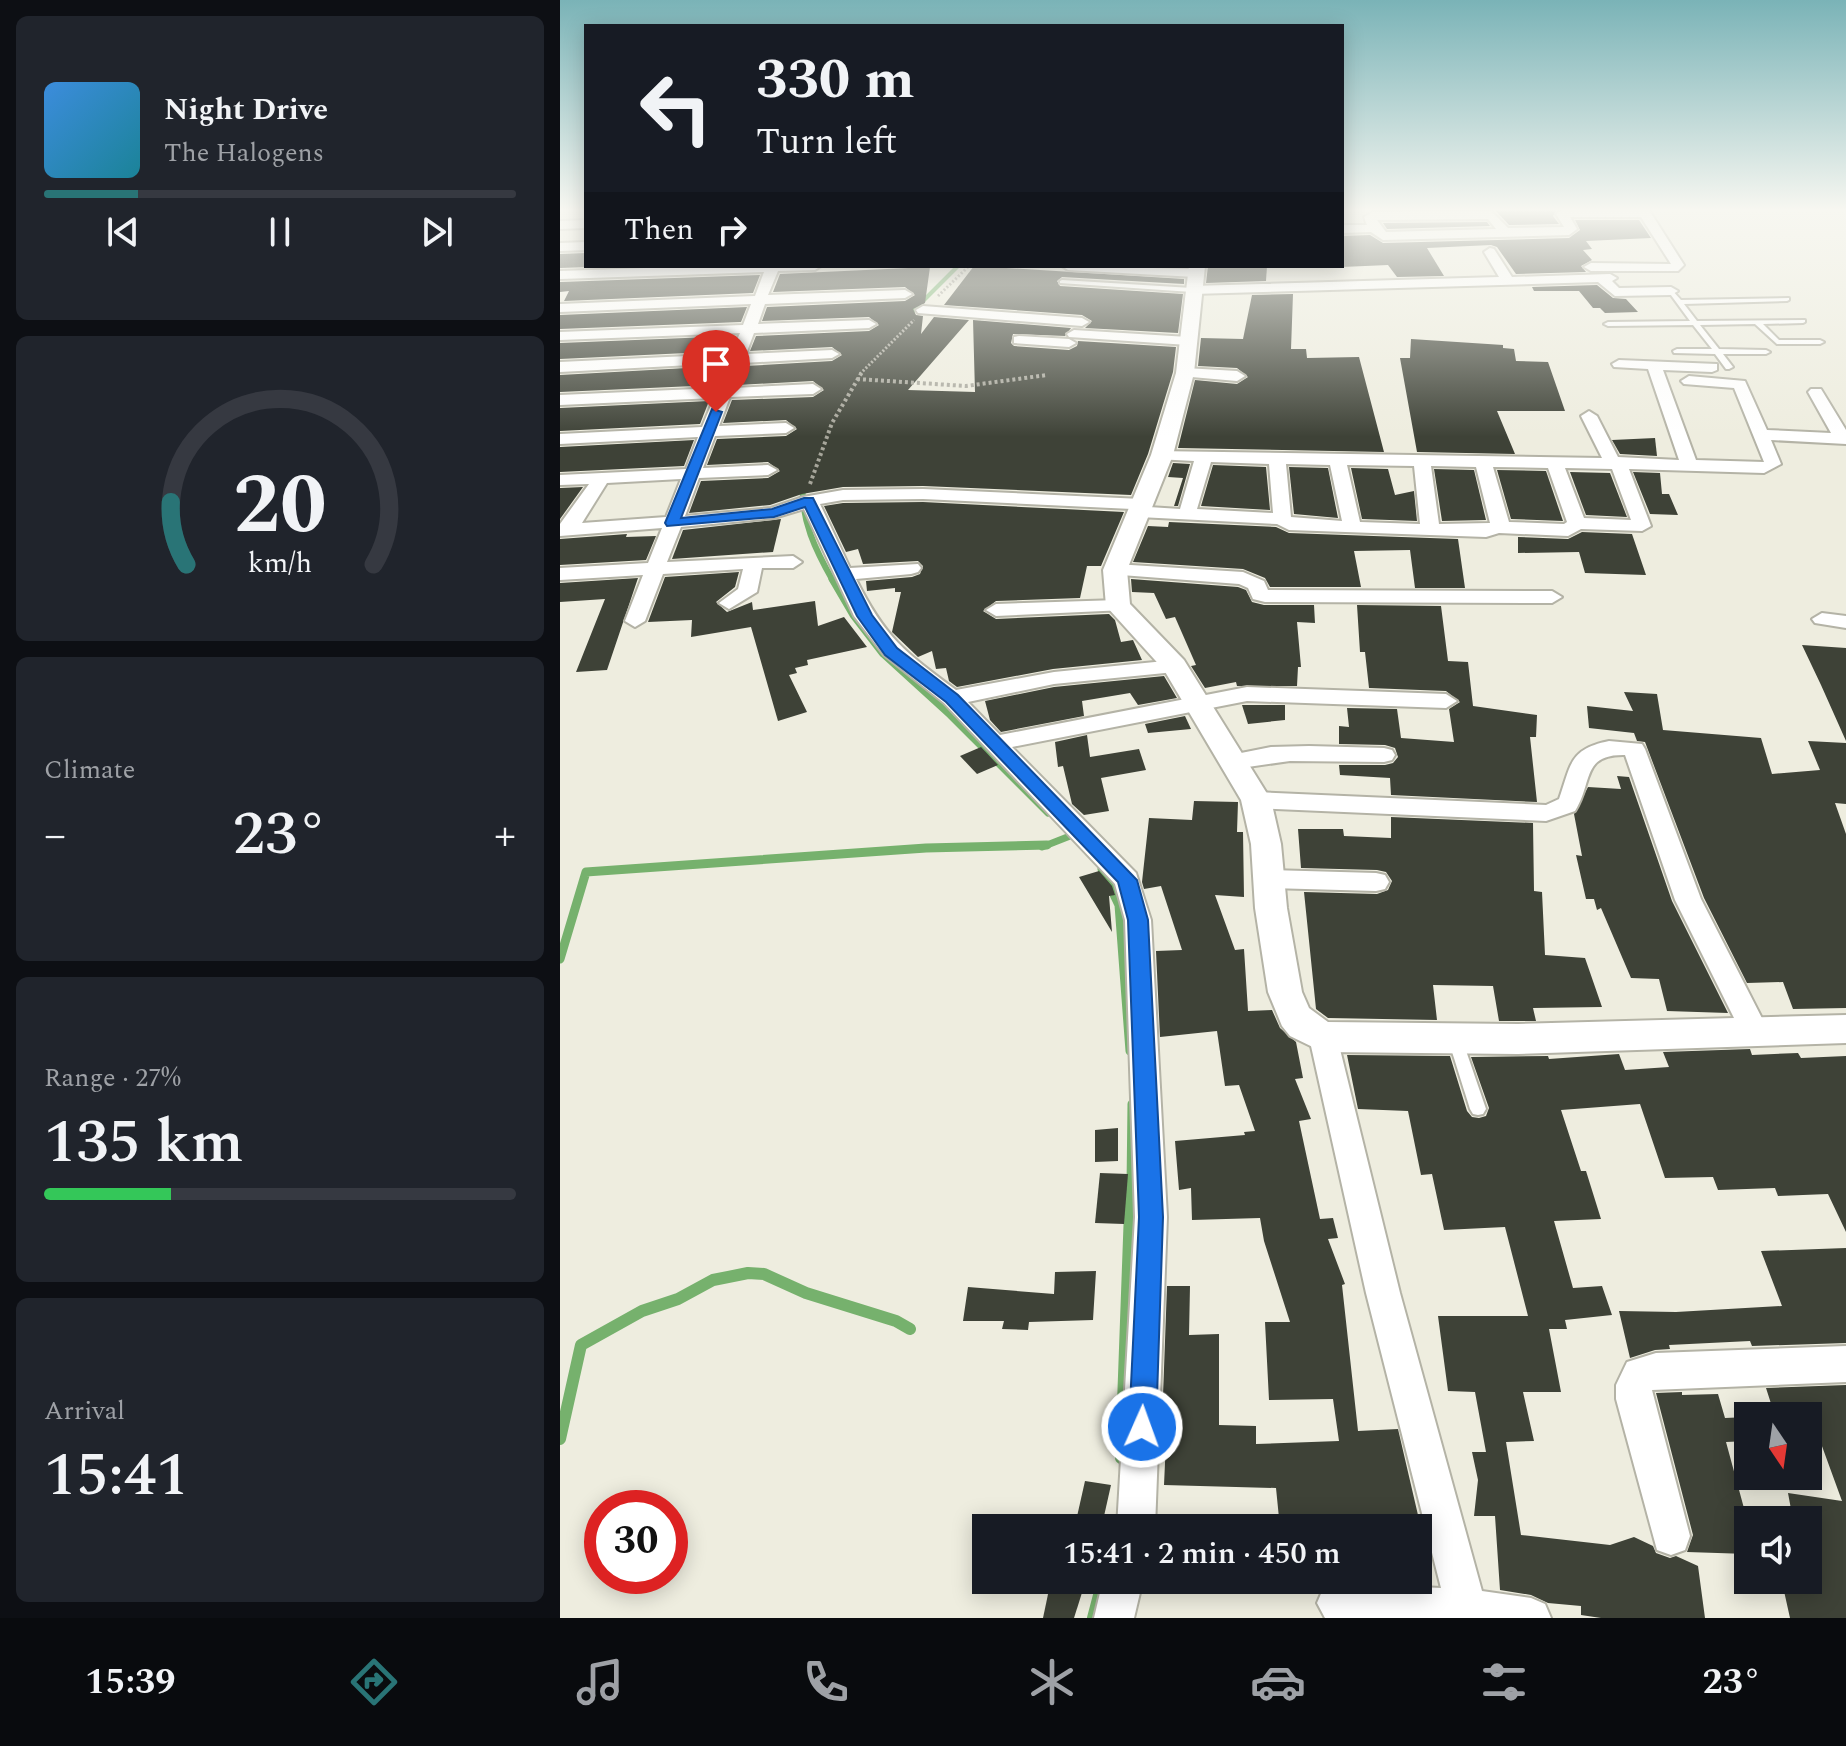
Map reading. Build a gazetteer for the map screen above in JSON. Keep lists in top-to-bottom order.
{
  "north": "bottom",
  "page": {
    "turn": ["330 m", "Turn left"],
    "song": ["Night Drive", "The Halogens"],
    "then": "Then",
    "tile": [
      "Climate",
      ["Range · 27%", "135 km"],
      ["Arrival", "15:41"]
    ],
    "heat": ["−", "23°", "+"],
    "limit": "30",
    "trip": "15:41 · 2 min · 450 m",
    "tabs": ["15:39", "23°"],
    "gauge": ["20", "km/h"]
  }
}
